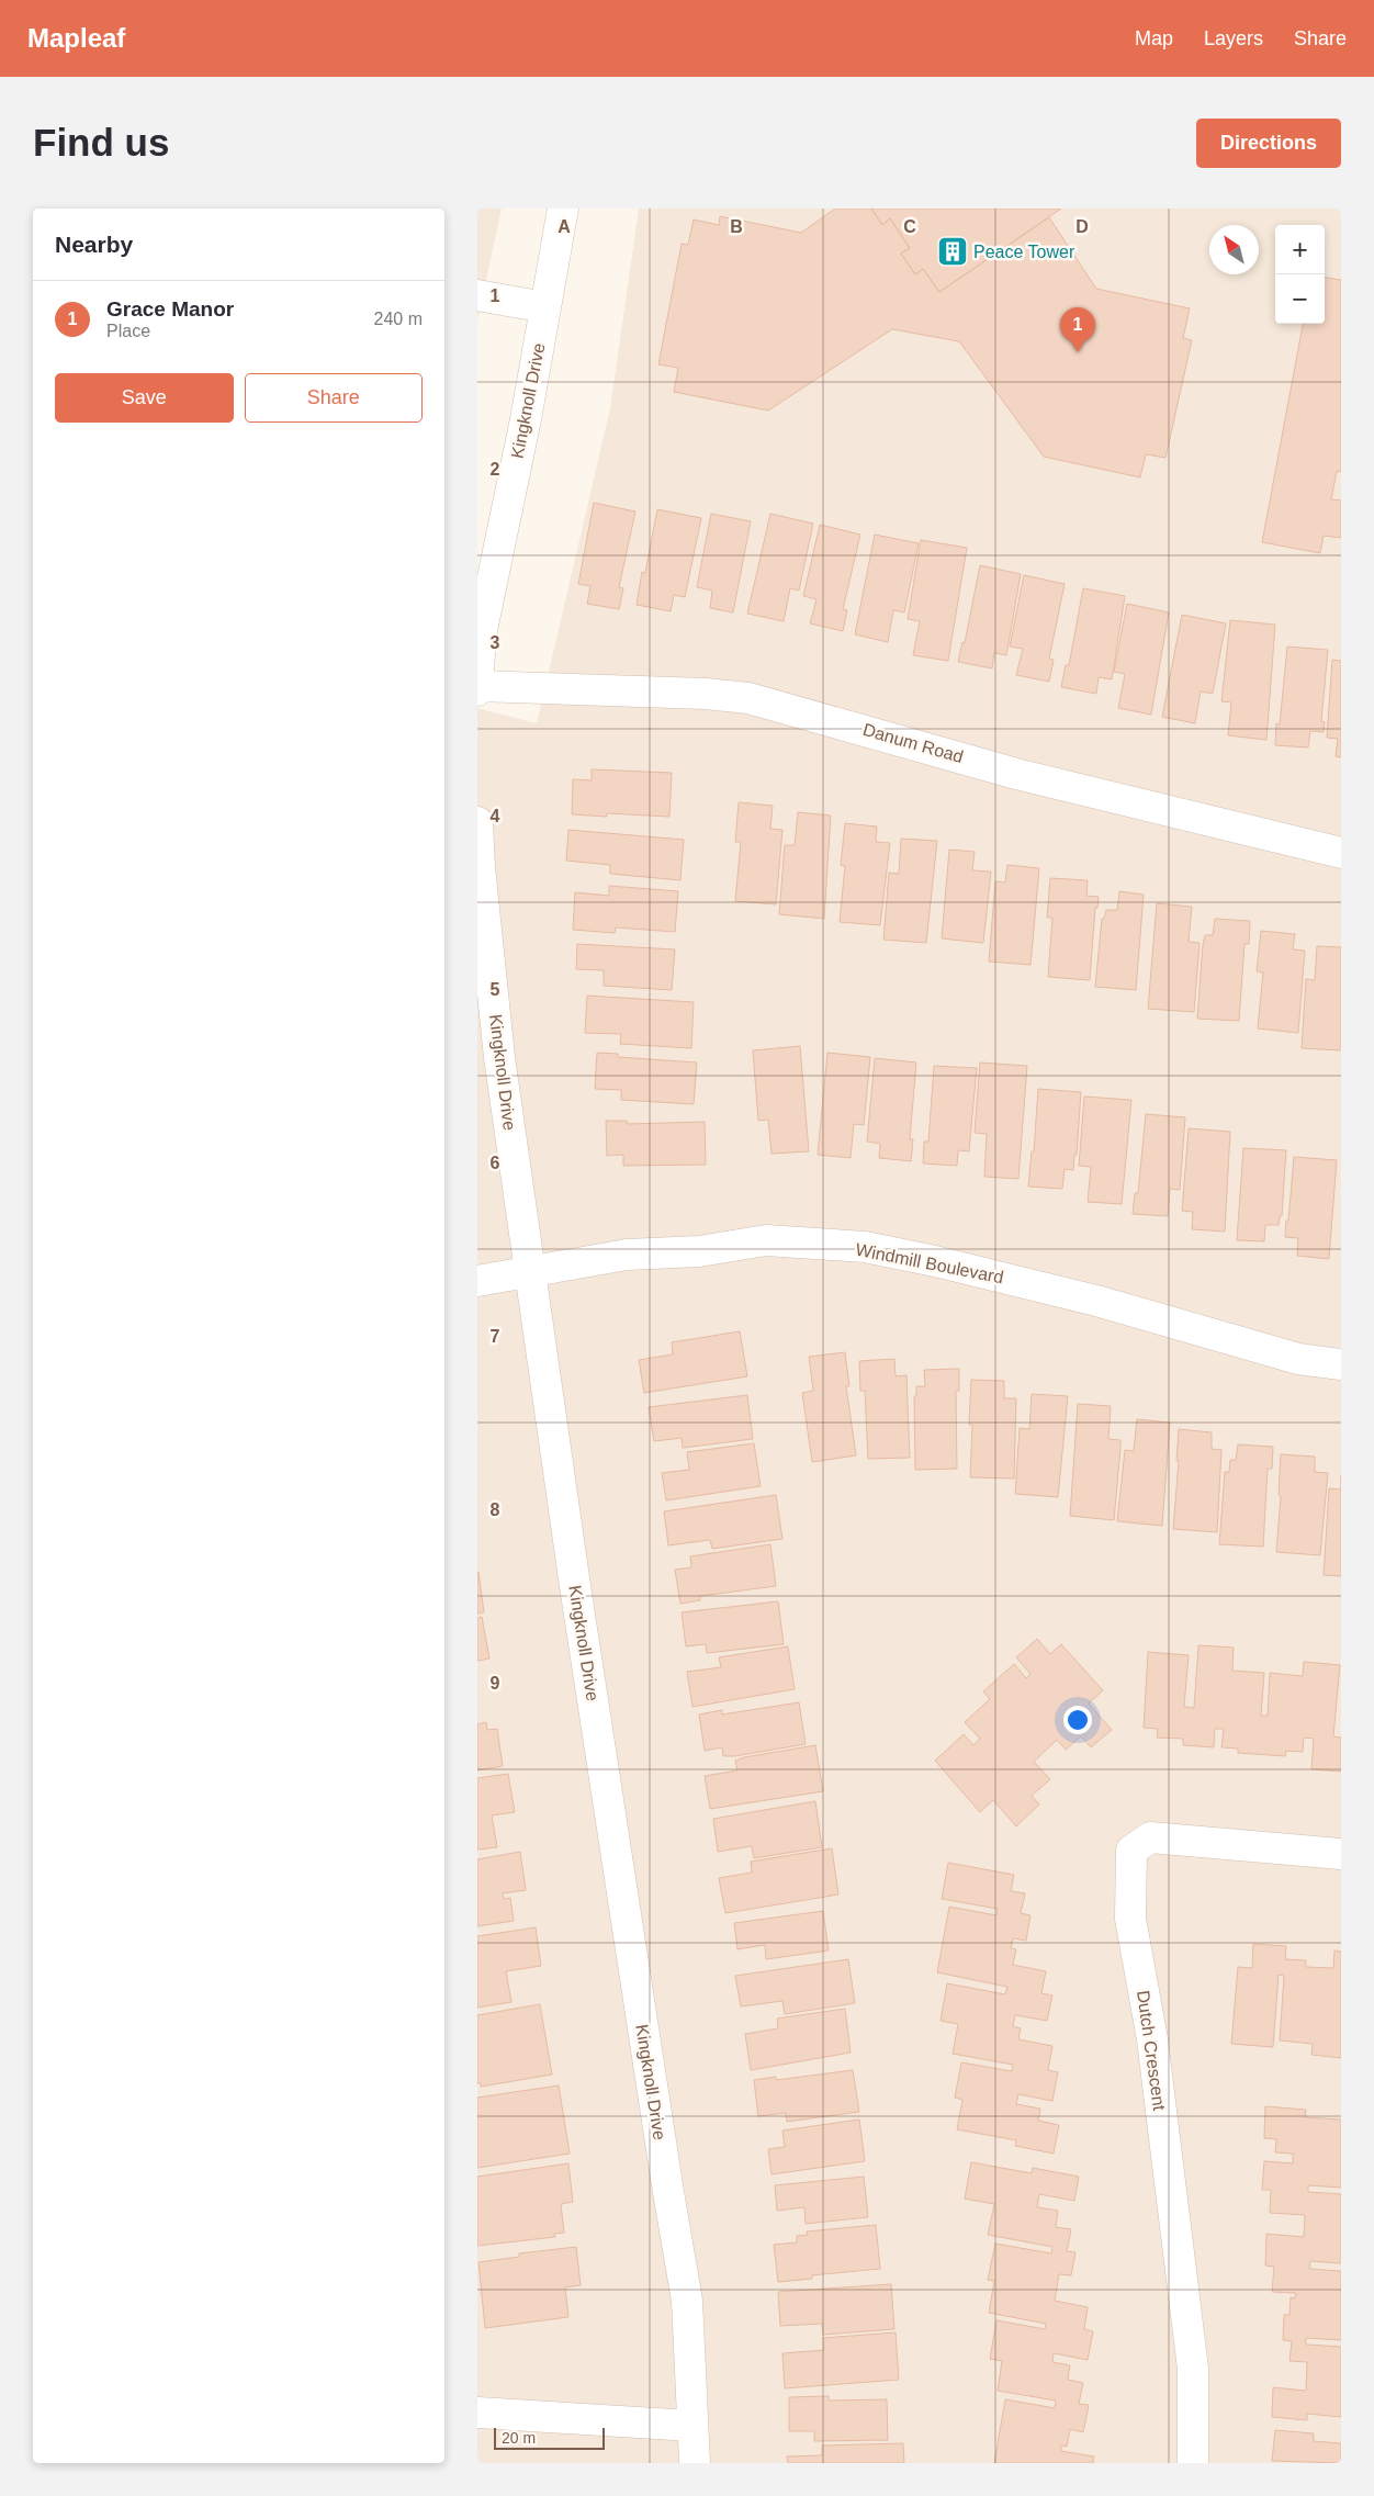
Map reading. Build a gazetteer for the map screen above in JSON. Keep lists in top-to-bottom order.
{
  "streets": {
    "street": [
      "Kingknoll Drive",
      "Danum Road",
      "Windmill Boulevard",
      "Dutch Crescent"
    ]
  },
  "crossings": [
    ["Kingknoll Drive", "Danum Road"],
    ["Kingknoll Drive", "Windmill Boulevard"]
  ],
  "places": {
    "building": ["Peace Tower"]
  },
  "scale_bar": "20 m",
  "north": "top left",
  "page": {
    "header": "Mapleaf",
    "nav": ["Map", "Layers", "Share"],
    "buttons": [
      "Directions",
      ["Save", "Share"]
    ],
    "title": "Find us",
    "heading": "Nearby",
    "map_buttons": ["+", "−"],
    "list": [
      {
        "mark": "1",
        "name": "Grace Manor",
        "note": "Place",
        "value": "240 m"
      }
    ],
    "pins": "1",
    "scale": "20 m"
  },
  "grid": {
    "columns": [
      "A",
      "B",
      "C",
      "D"
    ],
    "rows": [
      "1",
      "2",
      "3",
      "4",
      "5",
      "6",
      "7",
      "8",
      "9"
    ]
  }
}
